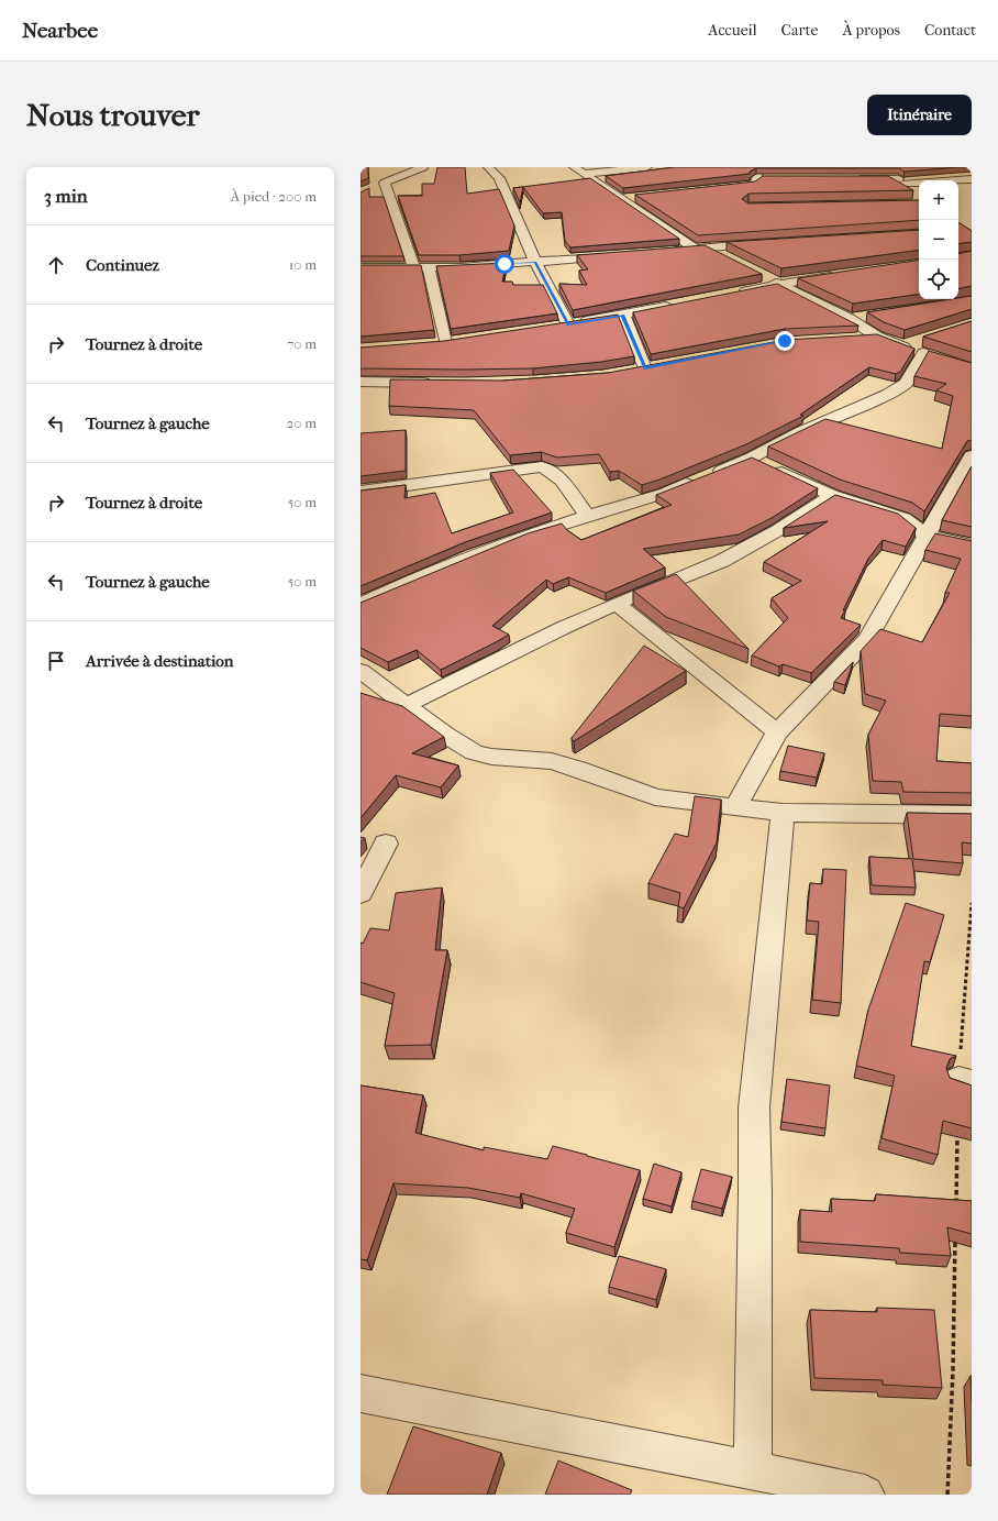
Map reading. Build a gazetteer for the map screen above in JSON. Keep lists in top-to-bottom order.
{
  "page": {
    "header": "Nearbee",
    "nav": [
      "Accueil",
      "Carte",
      "À propos",
      "Contact"
    ],
    "buttons": "Itinéraire",
    "title": "Nous trouver",
    "heading": ["3 min", "À pied · 200 m"],
    "map_buttons": ["+", "−"],
    "list": [
      ["Continuez", "10 m"],
      ["Tournez à droite", "70 m"],
      ["Tournez à gauche", "20 m"],
      ["Tournez à droite", "50 m"],
      ["Tournez à gauche", "50 m"],
      "Arrivée à destination"
    ]
  }
}
